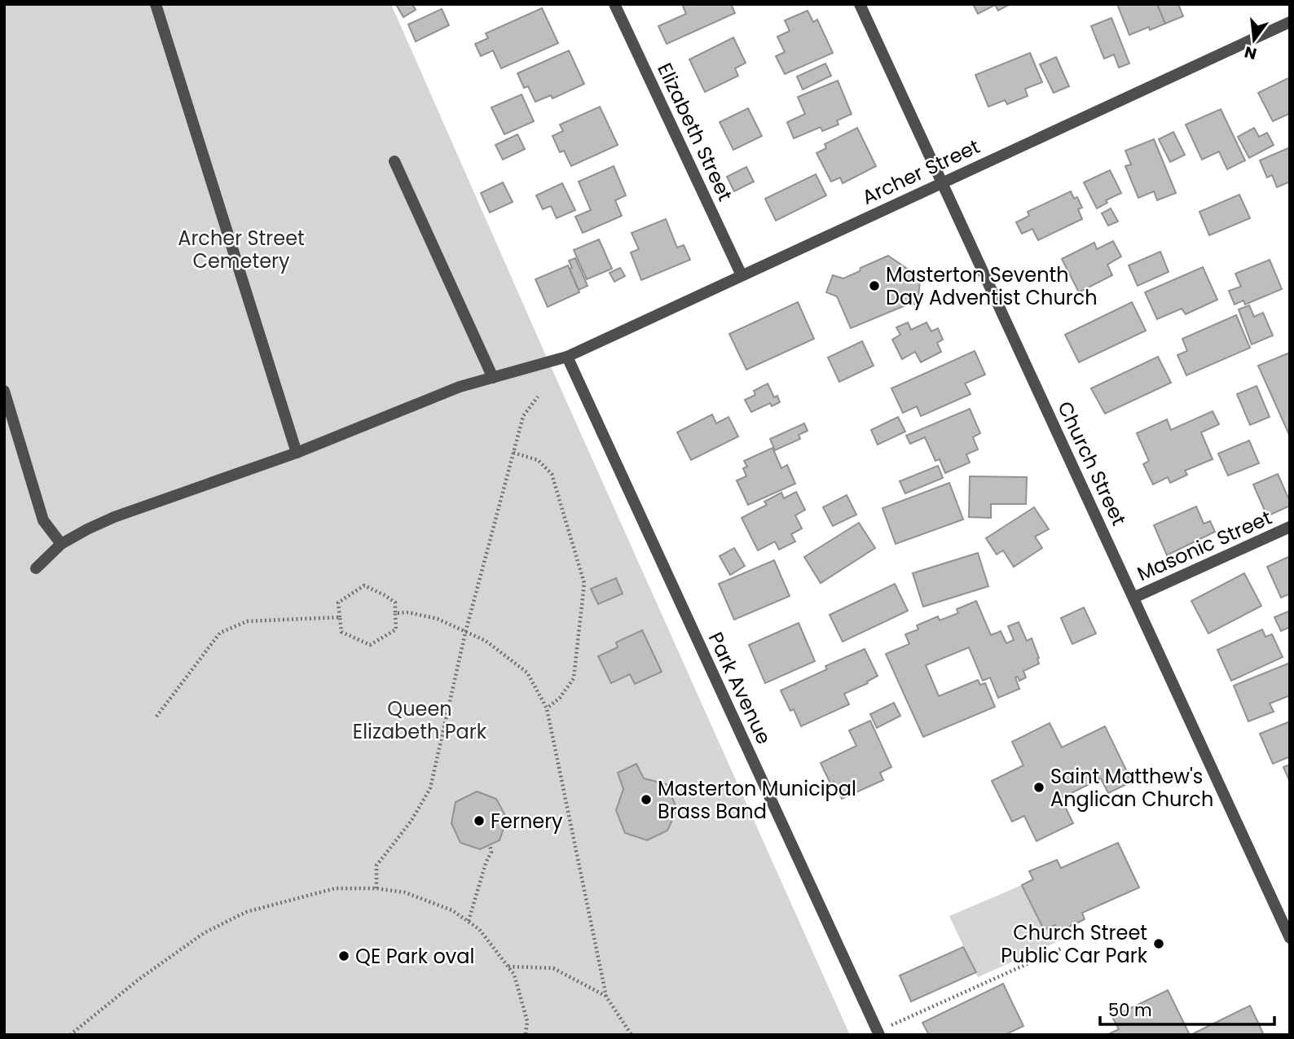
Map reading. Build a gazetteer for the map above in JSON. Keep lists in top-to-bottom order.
{
  "streets": {
    "street": [
      "Elizabeth Street",
      "Archer Street",
      "Church Street",
      "Masonic Street",
      "Park Avenue"
    ]
  },
  "crossings": [
    ["Elizabeth Street", "Archer Street"],
    ["Archer Street", "Church Street"],
    ["Archer Street", "Park Avenue"],
    ["Church Street", "Masonic Street"]
  ],
  "parks": ["Archer Street Cemetery", "Queen Elizabeth Park"],
  "places": [
    "Masterton Seventh Day Adventist Church",
    "Saint Matthew's Anglican Church",
    "Masterton Municipal Brass Band",
    "Fernery",
    "Church Street Public Car Park",
    "QE Park oval"
  ],
  "scale_bar": "50 m",
  "north": "bottom"
}
